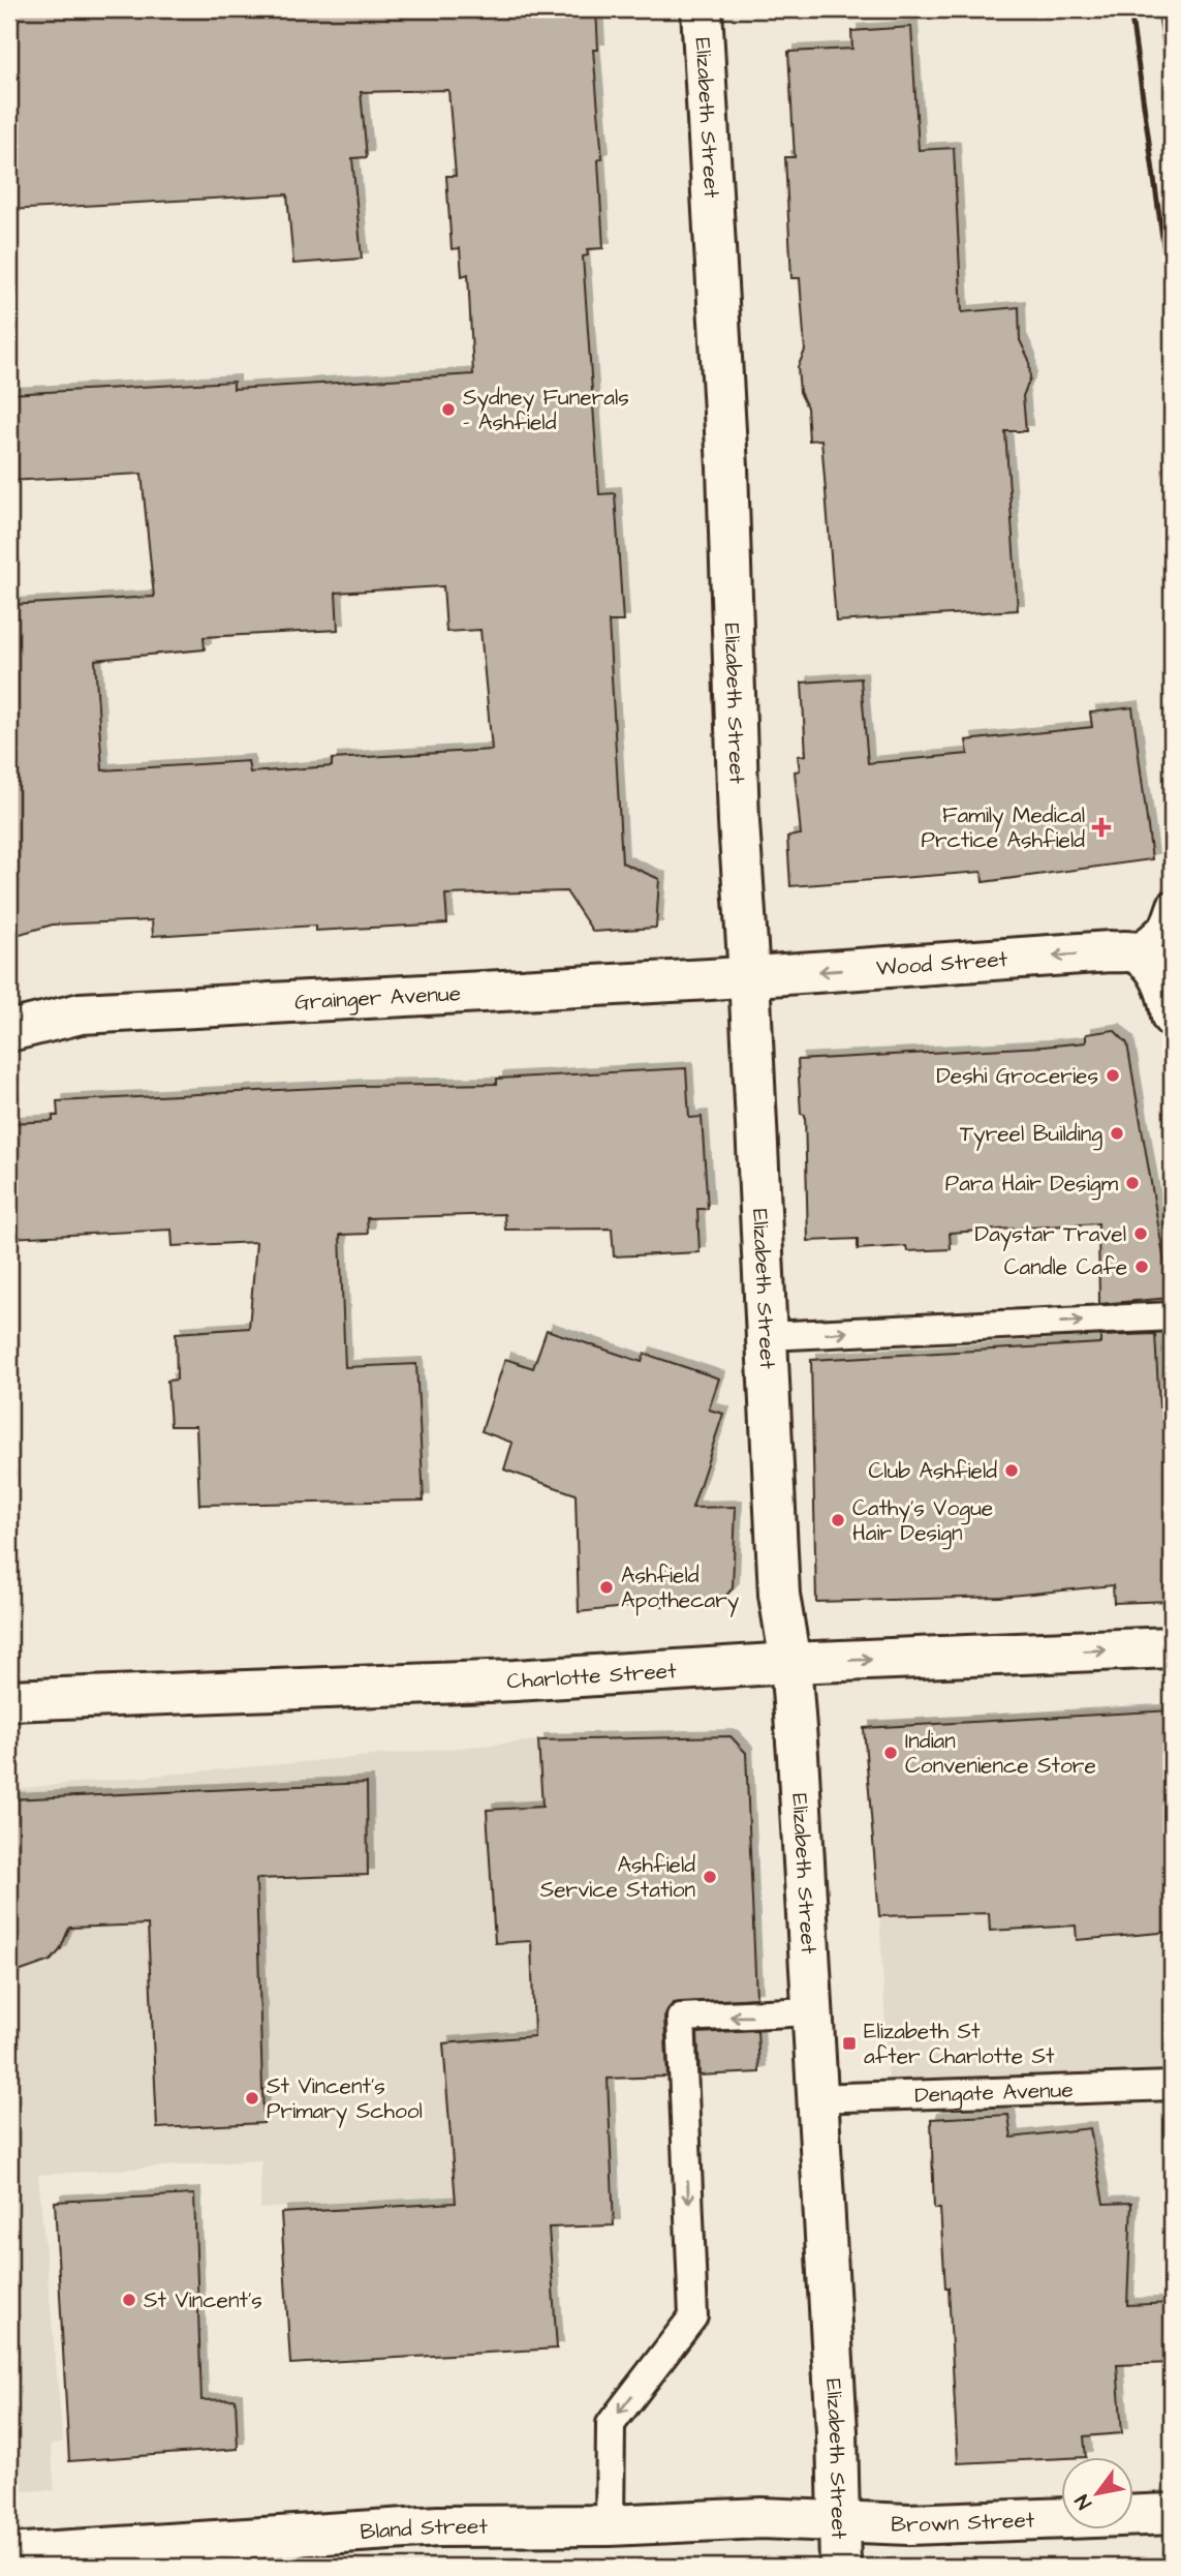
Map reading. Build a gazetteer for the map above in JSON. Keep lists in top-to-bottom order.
{
  "streets": {
    "street": [
      "Elizabeth Street",
      "Wood Street",
      "Grainger Avenue",
      "Charlotte Street",
      "Brown Street",
      "Bland Street"
    ],
    "lane": ["Dengate Avenue"]
  },
  "crossings": [
    ["Elizabeth Street", "Wood Street"],
    ["Elizabeth Street", "Grainger Avenue"],
    ["Elizabeth Street", "Charlotte Street"],
    ["Elizabeth Street", "Dengate Avenue"],
    ["Elizabeth Street", "Brown Street"],
    ["Elizabeth Street", "Bland Street"],
    ["Wood Street", "Grainger Avenue"],
    ["Brown Street", "Bland Street"]
  ],
  "one_way": ["Wood Street"],
  "places": {
    "other": [
      "Sydney Funerals - Ashfield",
      "Deshi Groceries",
      "Tyreel Building",
      "Para Hair Desigm",
      "Daystar Travel",
      "Candle Cafe",
      "Club Ashfield",
      "Cathy's Vogue Hair Design",
      "Ashfield Apothecary",
      "Indian Convenience Store",
      "Ashfield Service Station",
      "St Vincent's Primary School",
      "St Vincent's"
    ],
    "health": ["Family Medical Prctice Ashfield"],
    "transit": ["Elizabeth St after Charlotte St"]
  },
  "north": "bottom left"
}
